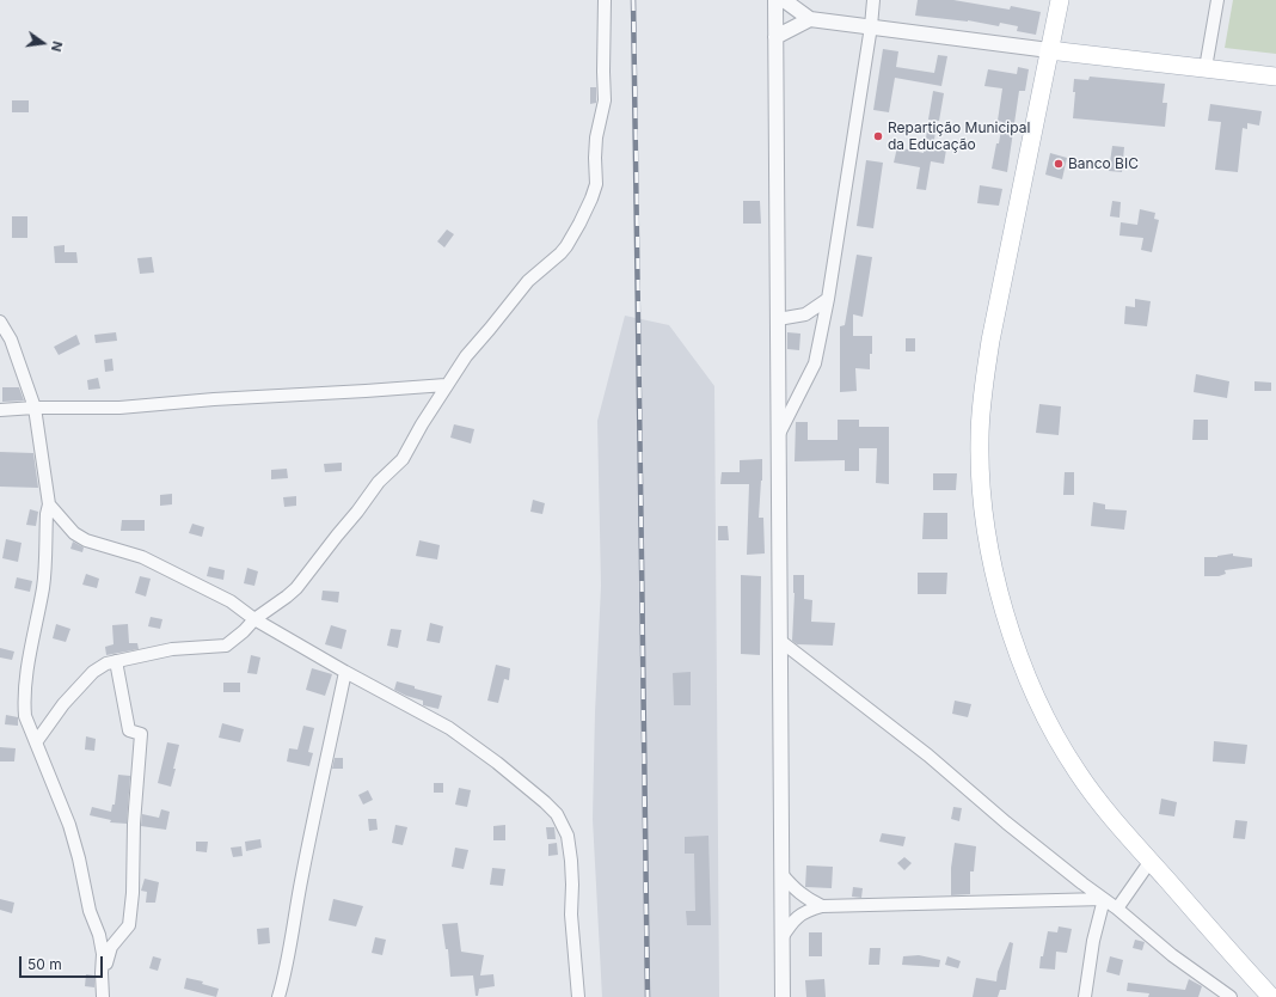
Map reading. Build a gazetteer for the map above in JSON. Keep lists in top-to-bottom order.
{
  "places": ["Repartição Municipal da Educação", "Banco BIC"],
  "scale_bar": "50 m",
  "north": "right"
}
